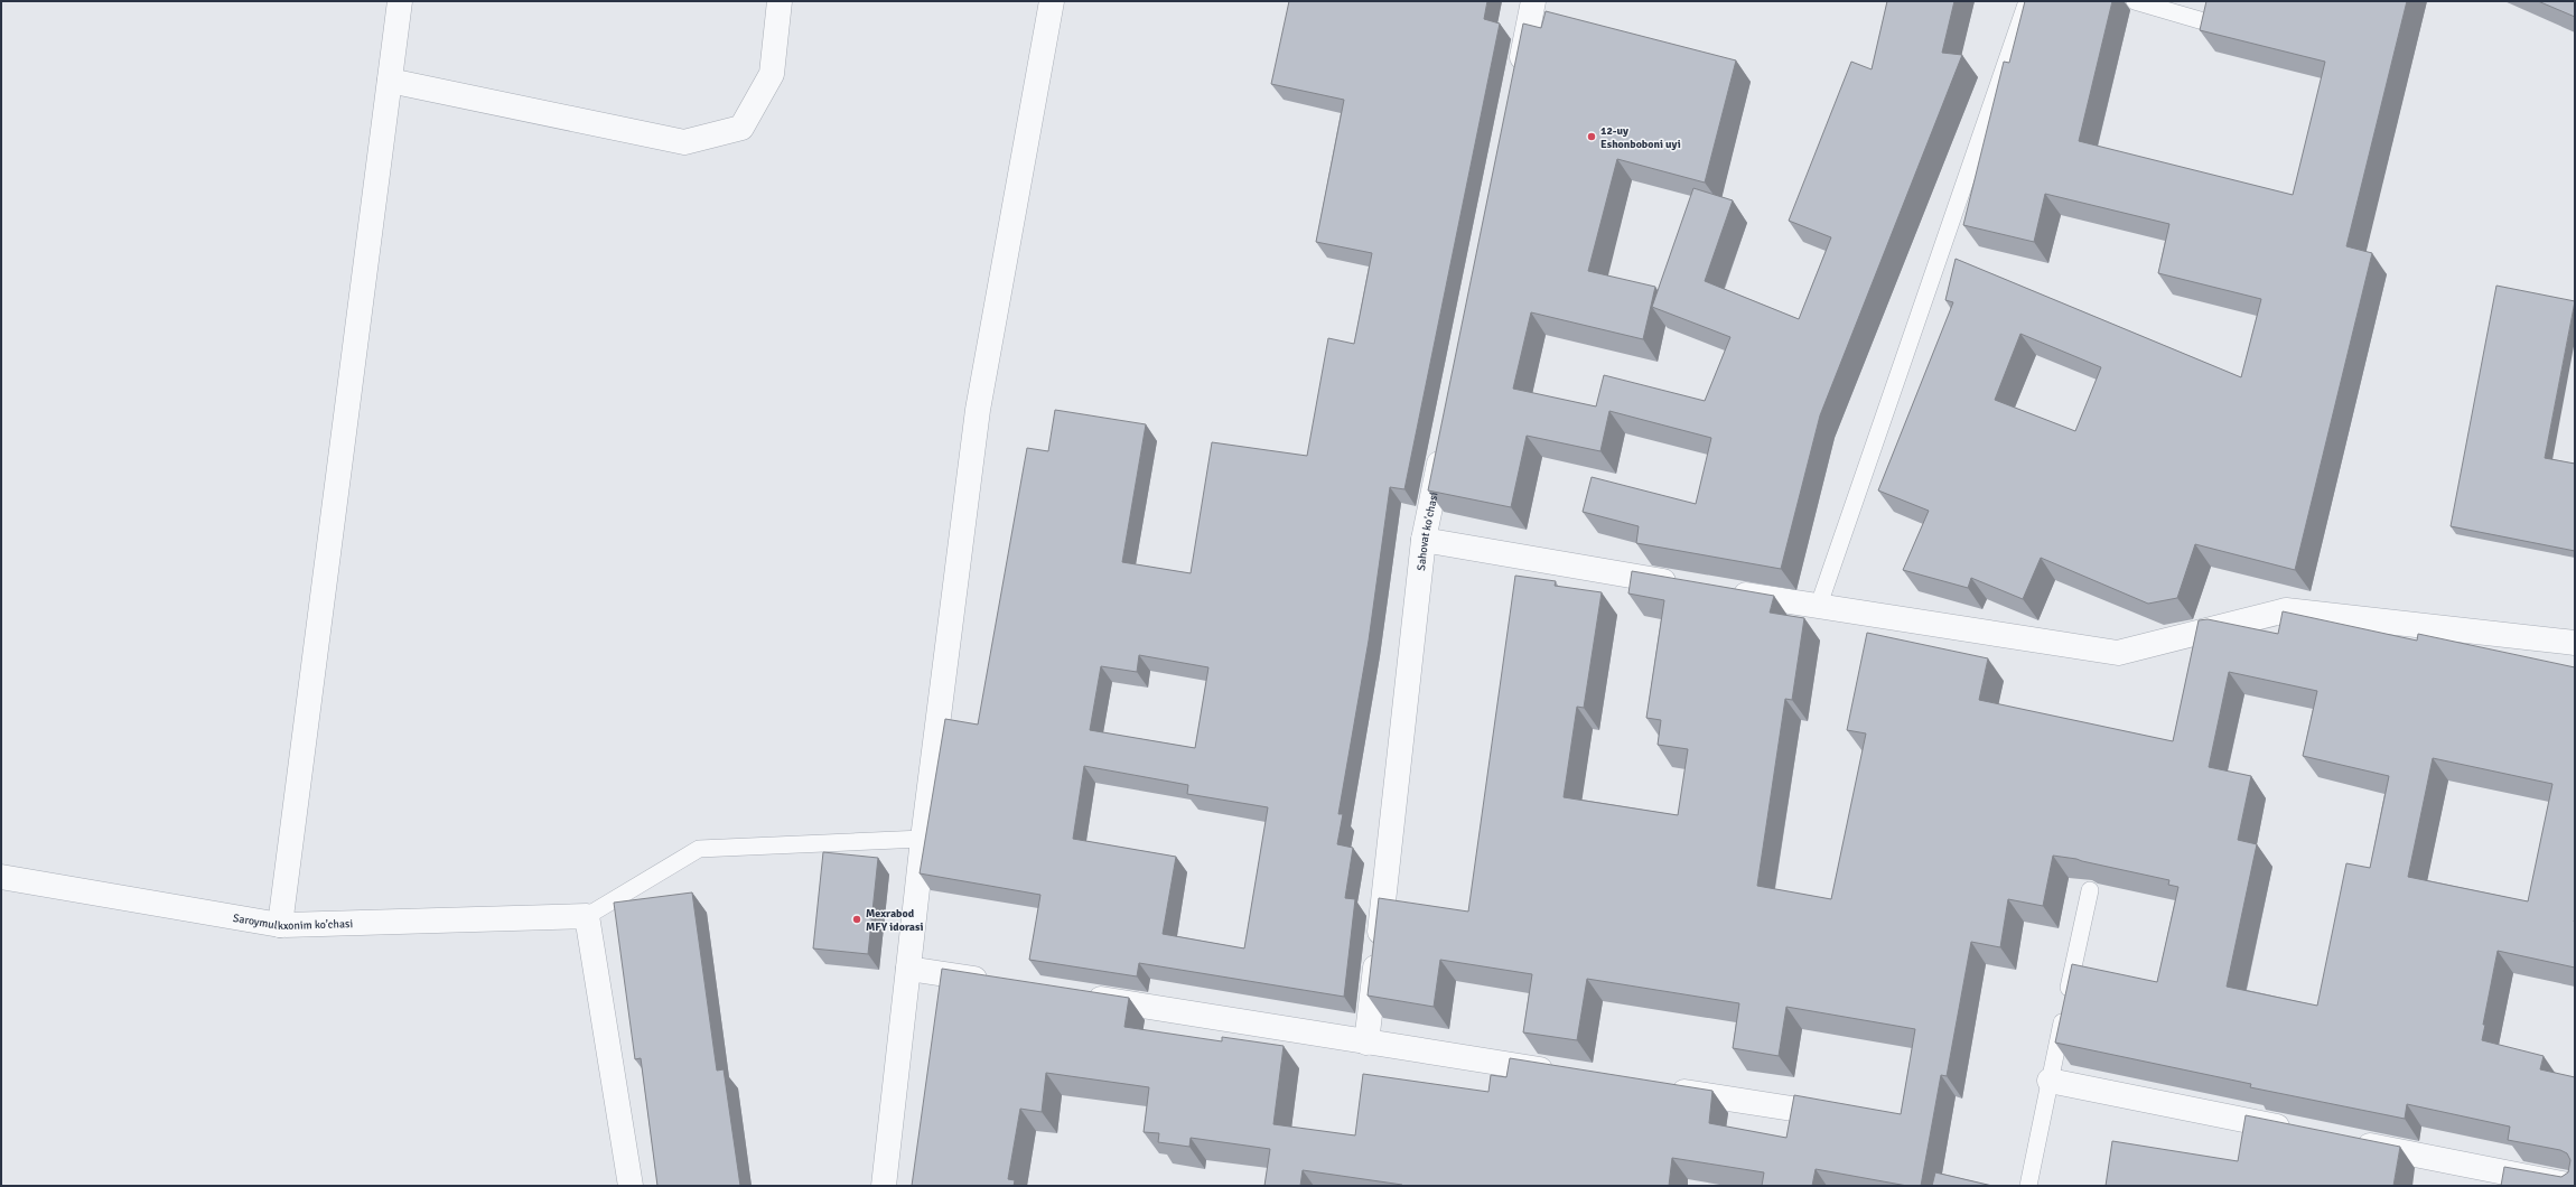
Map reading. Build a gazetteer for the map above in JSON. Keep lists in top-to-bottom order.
{
  "streets": {
    "street": ["Sahovat ko'chasi", "Saroymulkxonim ko’chasi"]
  },
  "places": ["12-uy Eshonboboni uyi", "Mexrabod MFY idorasi"]
}
